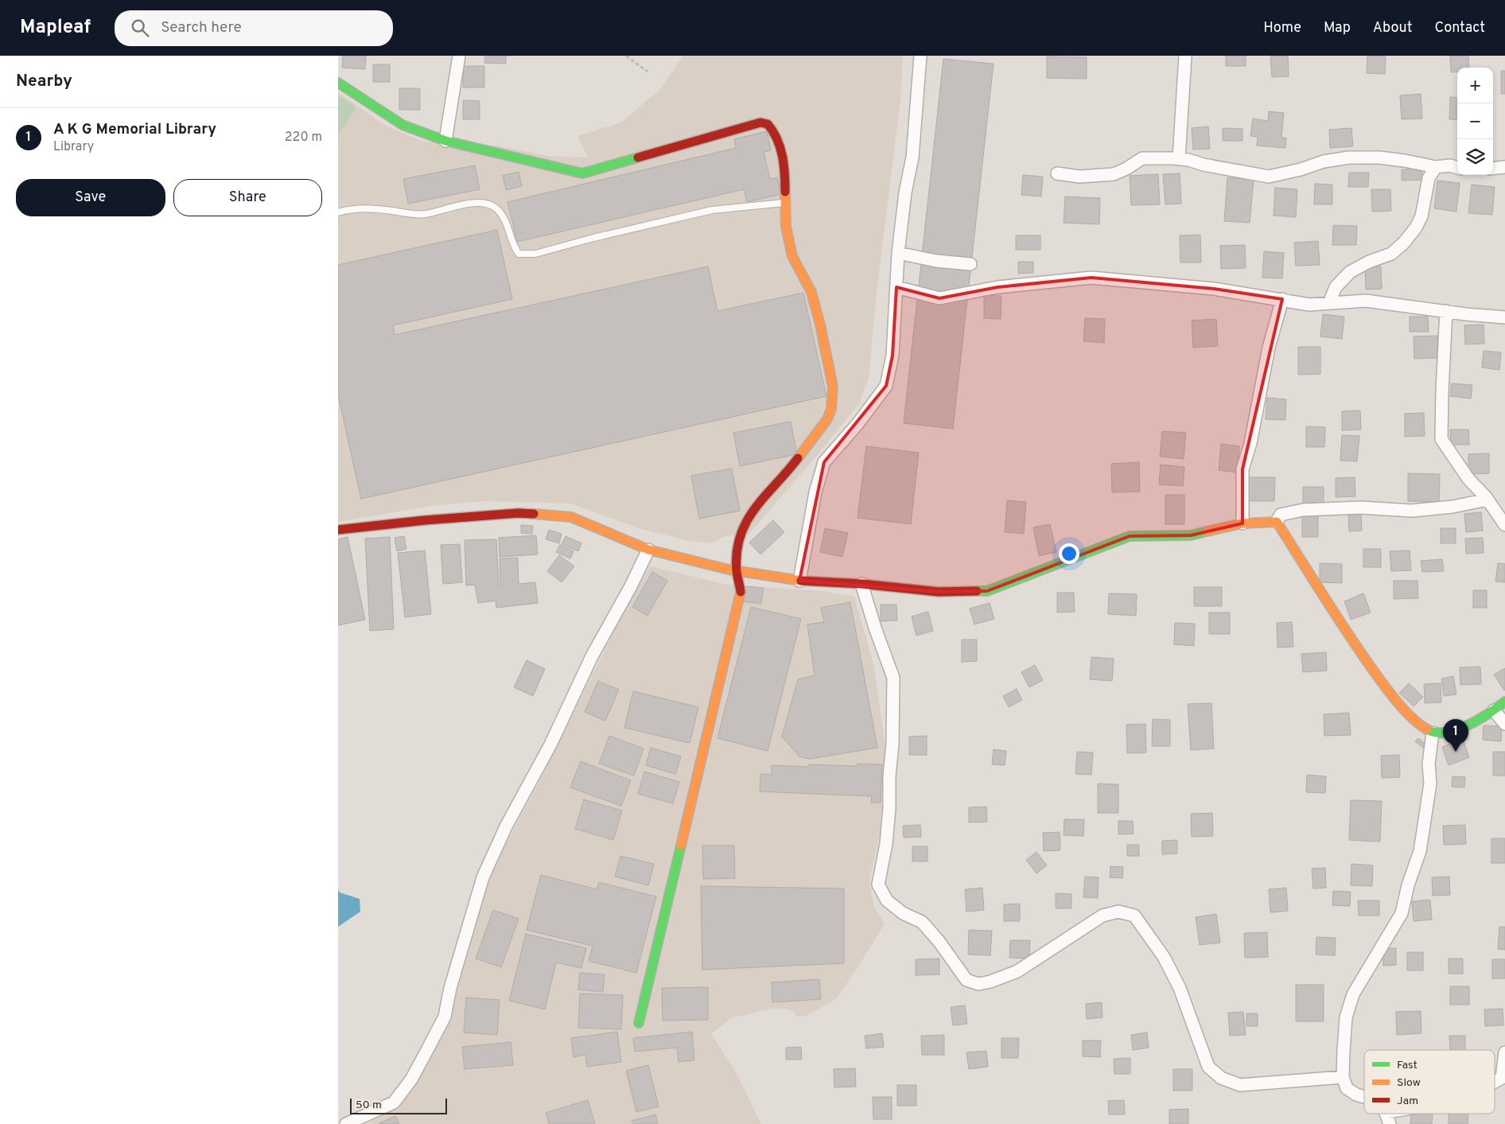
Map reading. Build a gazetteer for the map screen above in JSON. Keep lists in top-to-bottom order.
{
  "legend": ["Fast", "Slow", "Jam"],
  "scale_bar": "50 m",
  "page": {
    "header": "Mapleaf",
    "search": "Search here",
    "nav": [
      "Home",
      "Map",
      "About",
      "Contact"
    ],
    "heading": "Nearby",
    "map_buttons": ["+", "−"],
    "list": [
      {
        "mark": "1",
        "name": "A K G Memorial Library",
        "note": "Library",
        "value": "220 m"
      }
    ],
    "buttons": ["Save", "Share"],
    "pins": "1",
    "scale": "50 m"
  }
}
